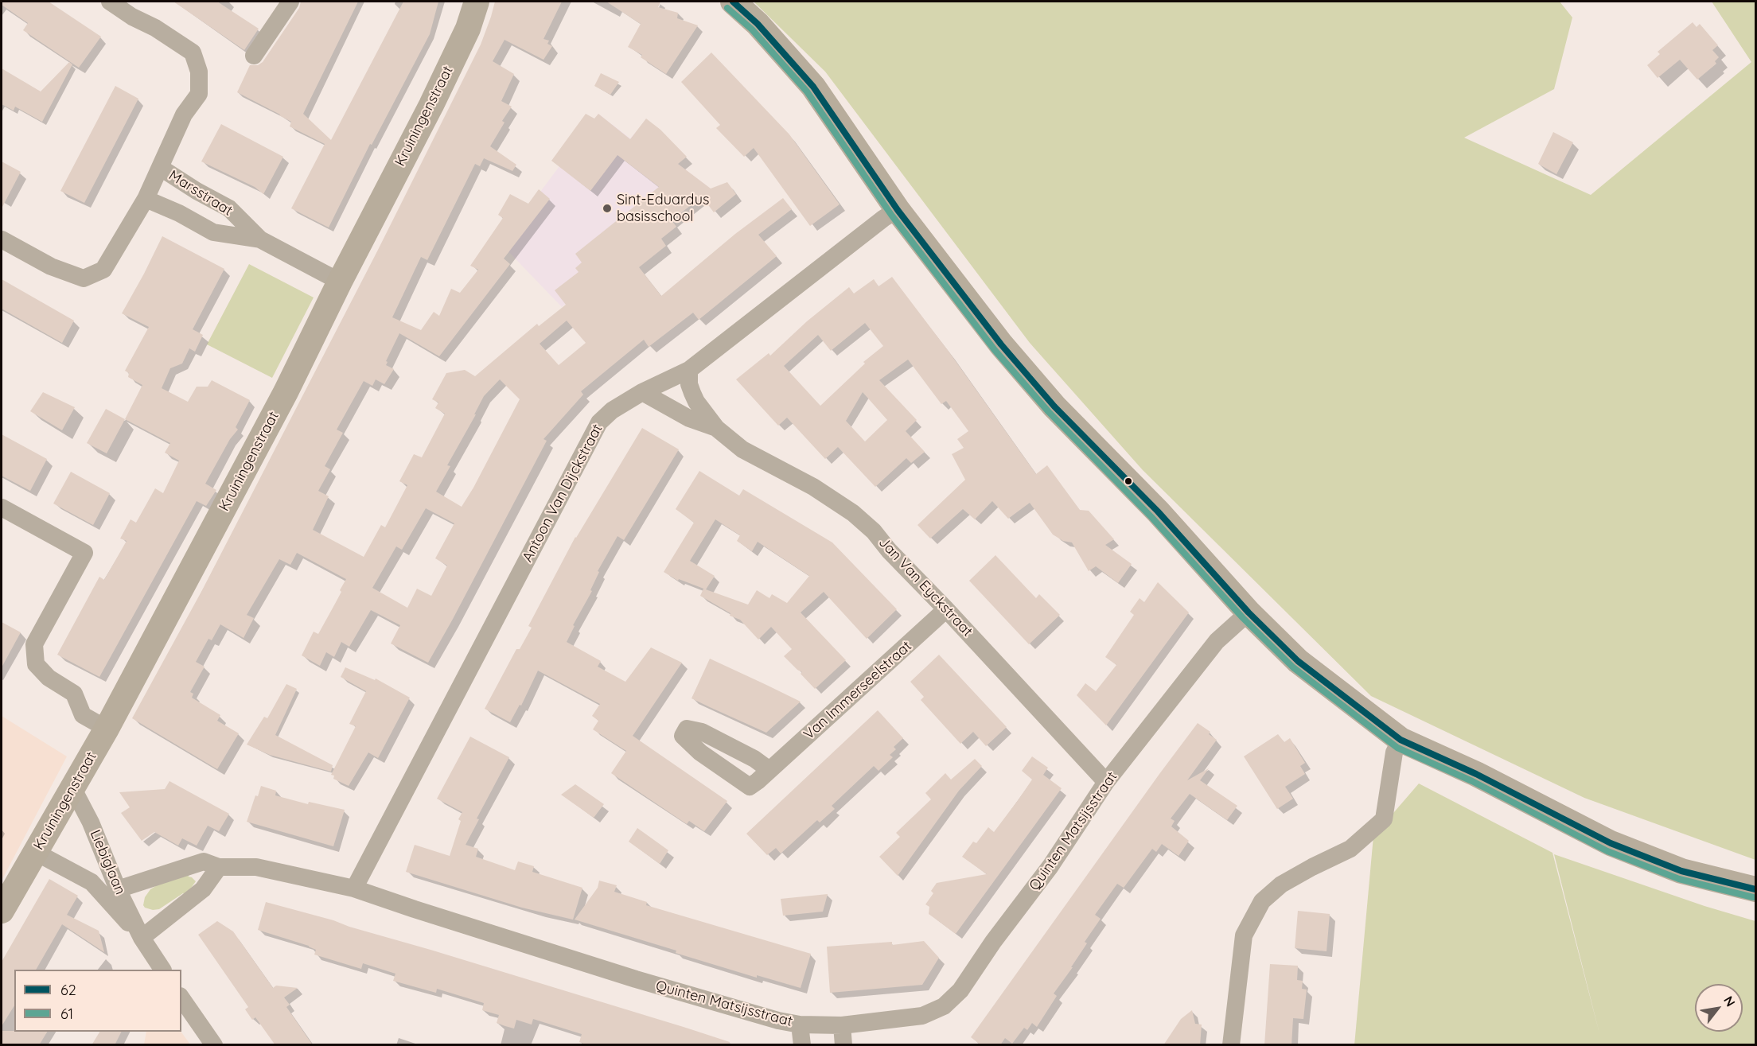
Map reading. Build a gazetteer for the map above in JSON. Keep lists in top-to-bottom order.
{
  "streets": {
    "street": [
      "Kruiningenstraat",
      "Marsstraat",
      "Antoon Van Dijckstraat",
      "Jan Van Eyckstraat",
      "Van Immerseelstraat",
      "Quinten Matsijsstraat",
      "Liebiglaan"
    ]
  },
  "crossings": [
    ["Kruiningenstraat", "Marsstraat"],
    ["Kruiningenstraat", "Liebiglaan"],
    ["Antoon Van Dijckstraat", "Jan Van Eyckstraat"],
    ["Antoon Van Dijckstraat", "Quinten Matsijsstraat"],
    ["Jan Van Eyckstraat", "Van Immerseelstraat"],
    ["Jan Van Eyckstraat", "Quinten Matsijsstraat"],
    ["Quinten Matsijsstraat", "Liebiglaan"]
  ],
  "places": ["Sint-Eduardus basisschool"],
  "lines": ["transit line 62", "transit line 61"],
  "legend": ["62", "61"],
  "north": "top right"
}
